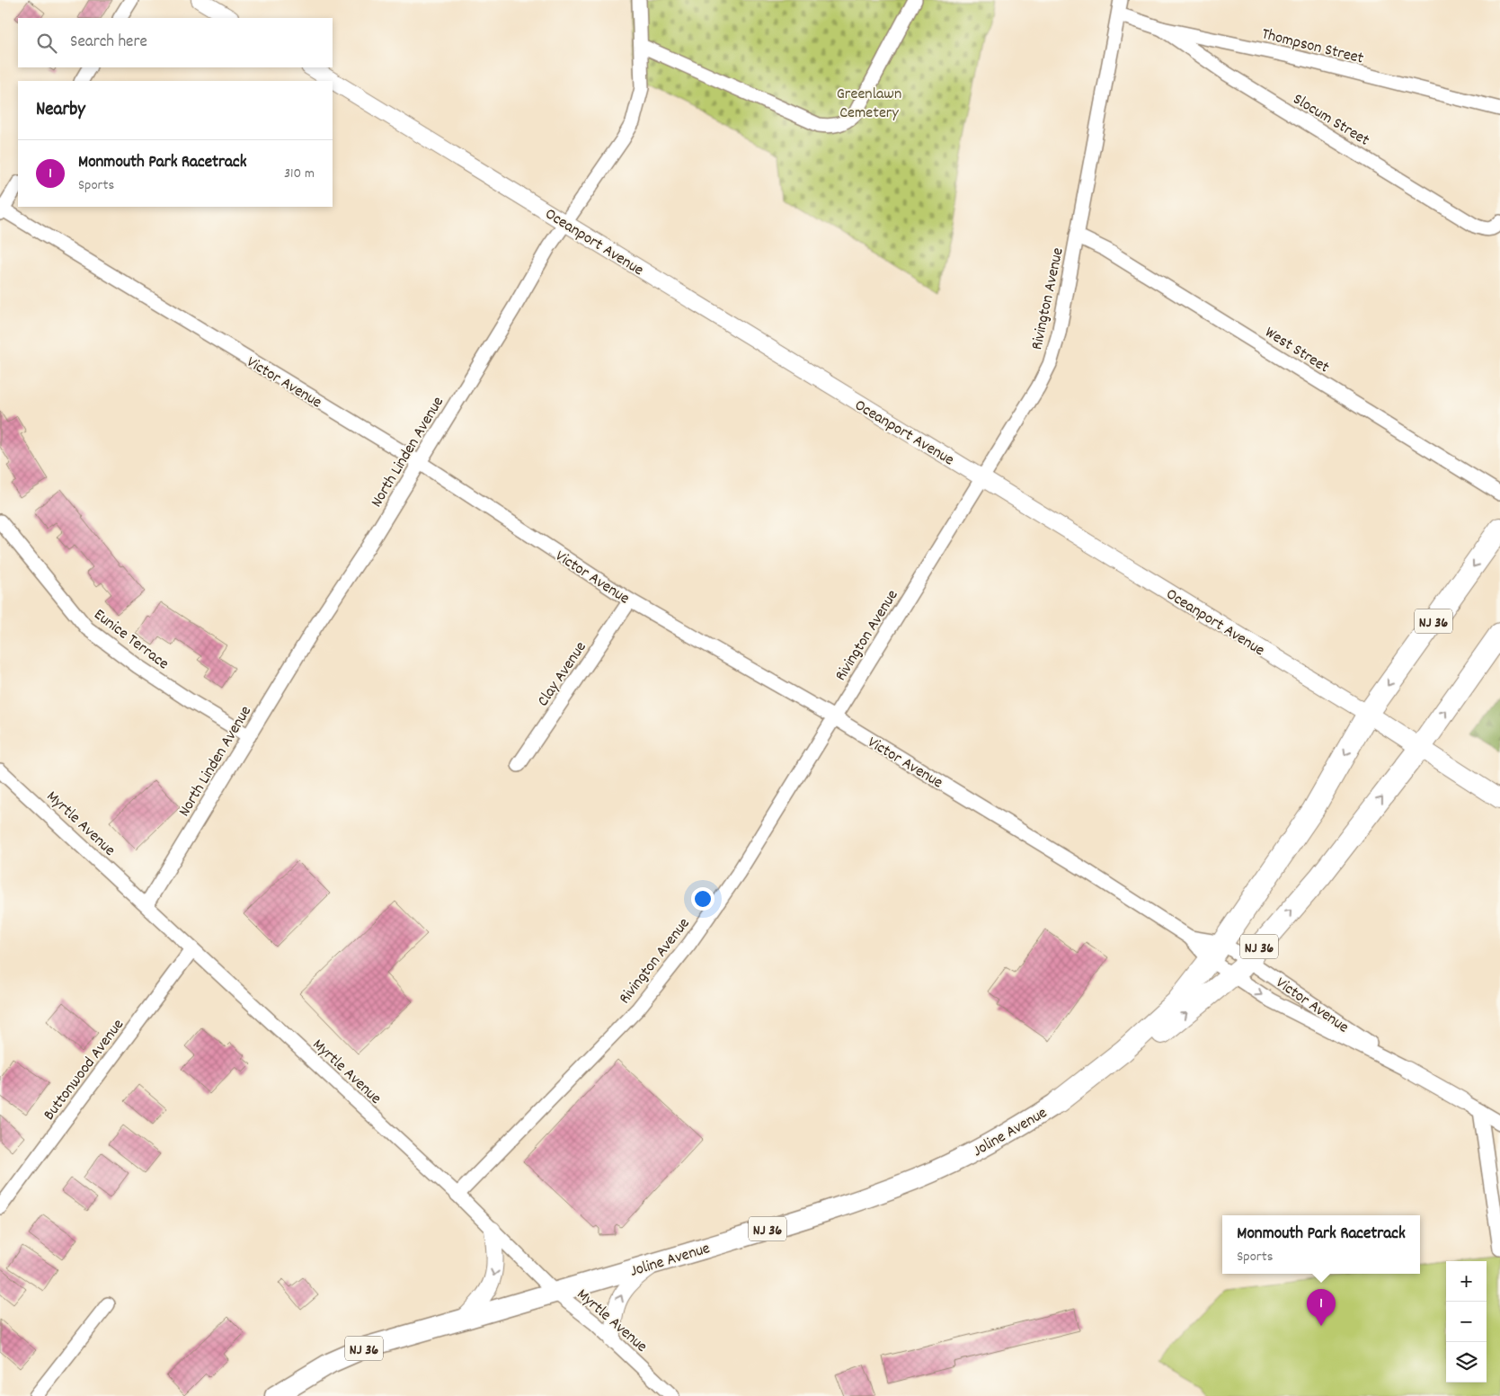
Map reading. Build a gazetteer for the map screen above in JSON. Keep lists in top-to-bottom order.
{
  "streets": {
    "highway": ["NJ 36"],
    "main road": ["Oceanport Avenue", "Joline Avenue"],
    "street": [
      "Thompson Street",
      "Slocum Street",
      "Rivington Avenue",
      "West Street",
      "Victor Avenue",
      "North Linden Avenue",
      "Eunice Terrace",
      "Clay Avenue",
      "Myrtle Avenue",
      "Buttonwood Avenue"
    ]
  },
  "crossings": [
    ["Thompson Street", "Slocum Street"],
    ["Thompson Street", "Rivington Avenue"],
    ["Oceanport Avenue", "Rivington Avenue"],
    ["Oceanport Avenue", "North Linden Avenue"],
    ["Oceanport Avenue", "NJ 36"],
    ["Rivington Avenue", "West Street"],
    ["Rivington Avenue", "Victor Avenue"],
    ["Rivington Avenue", "Myrtle Avenue"],
    ["Victor Avenue", "North Linden Avenue"],
    ["Victor Avenue", "NJ 36"],
    ["Victor Avenue", "Clay Avenue"],
    ["North Linden Avenue", "Eunice Terrace"],
    ["North Linden Avenue", "Myrtle Avenue"],
    ["NJ 36", "Joline Avenue"],
    ["Myrtle Avenue", "Buttonwood Avenue"],
    ["Myrtle Avenue", "Joline Avenue"]
  ],
  "parks": ["Greenlawn Cemetery"],
  "page": {
    "search": "Search here",
    "heading": "Nearby",
    "list": [
      {
        "mark": "1",
        "name": "Monmouth Park Racetrack",
        "note": "Sports",
        "value": "310 m"
      }
    ],
    "popup": ["Monmouth Park Racetrack", "Sports"],
    "map_buttons": ["+", "−"],
    "pins": "1"
  }
}
